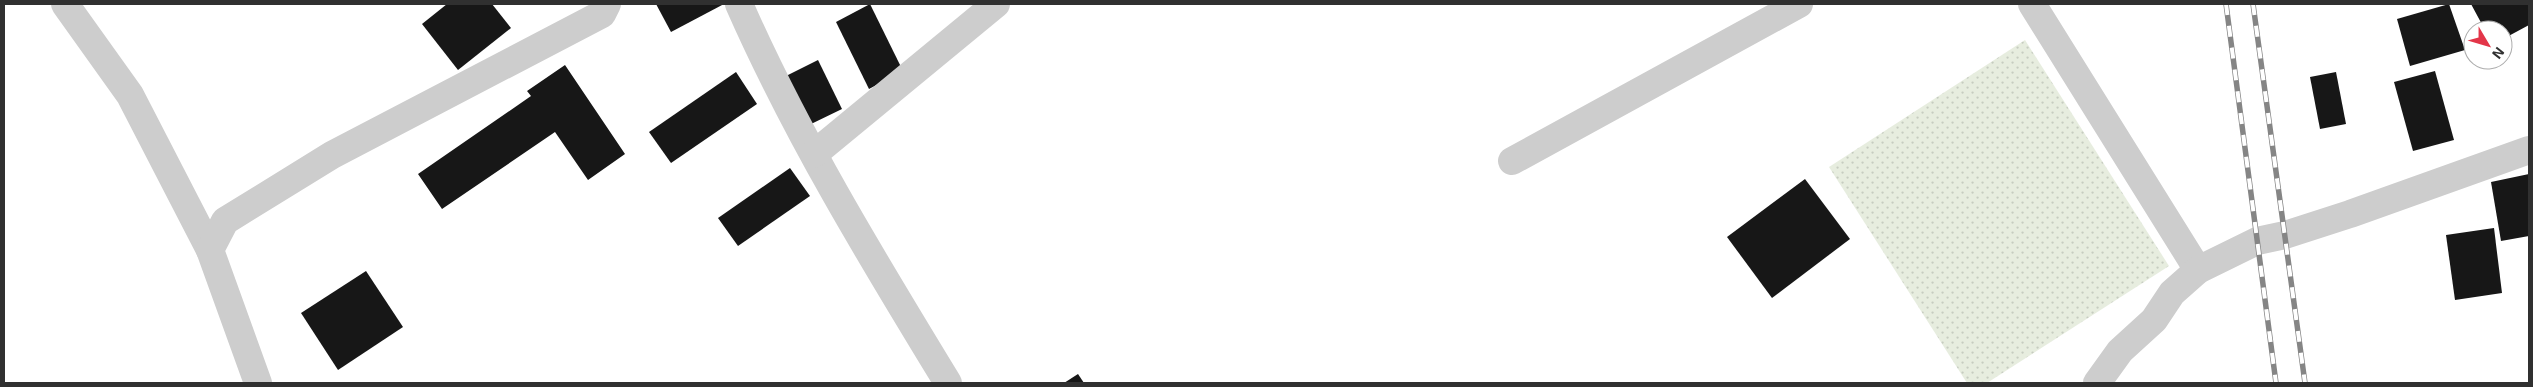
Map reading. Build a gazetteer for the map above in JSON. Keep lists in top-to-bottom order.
{
  "north": "bottom right"
}
